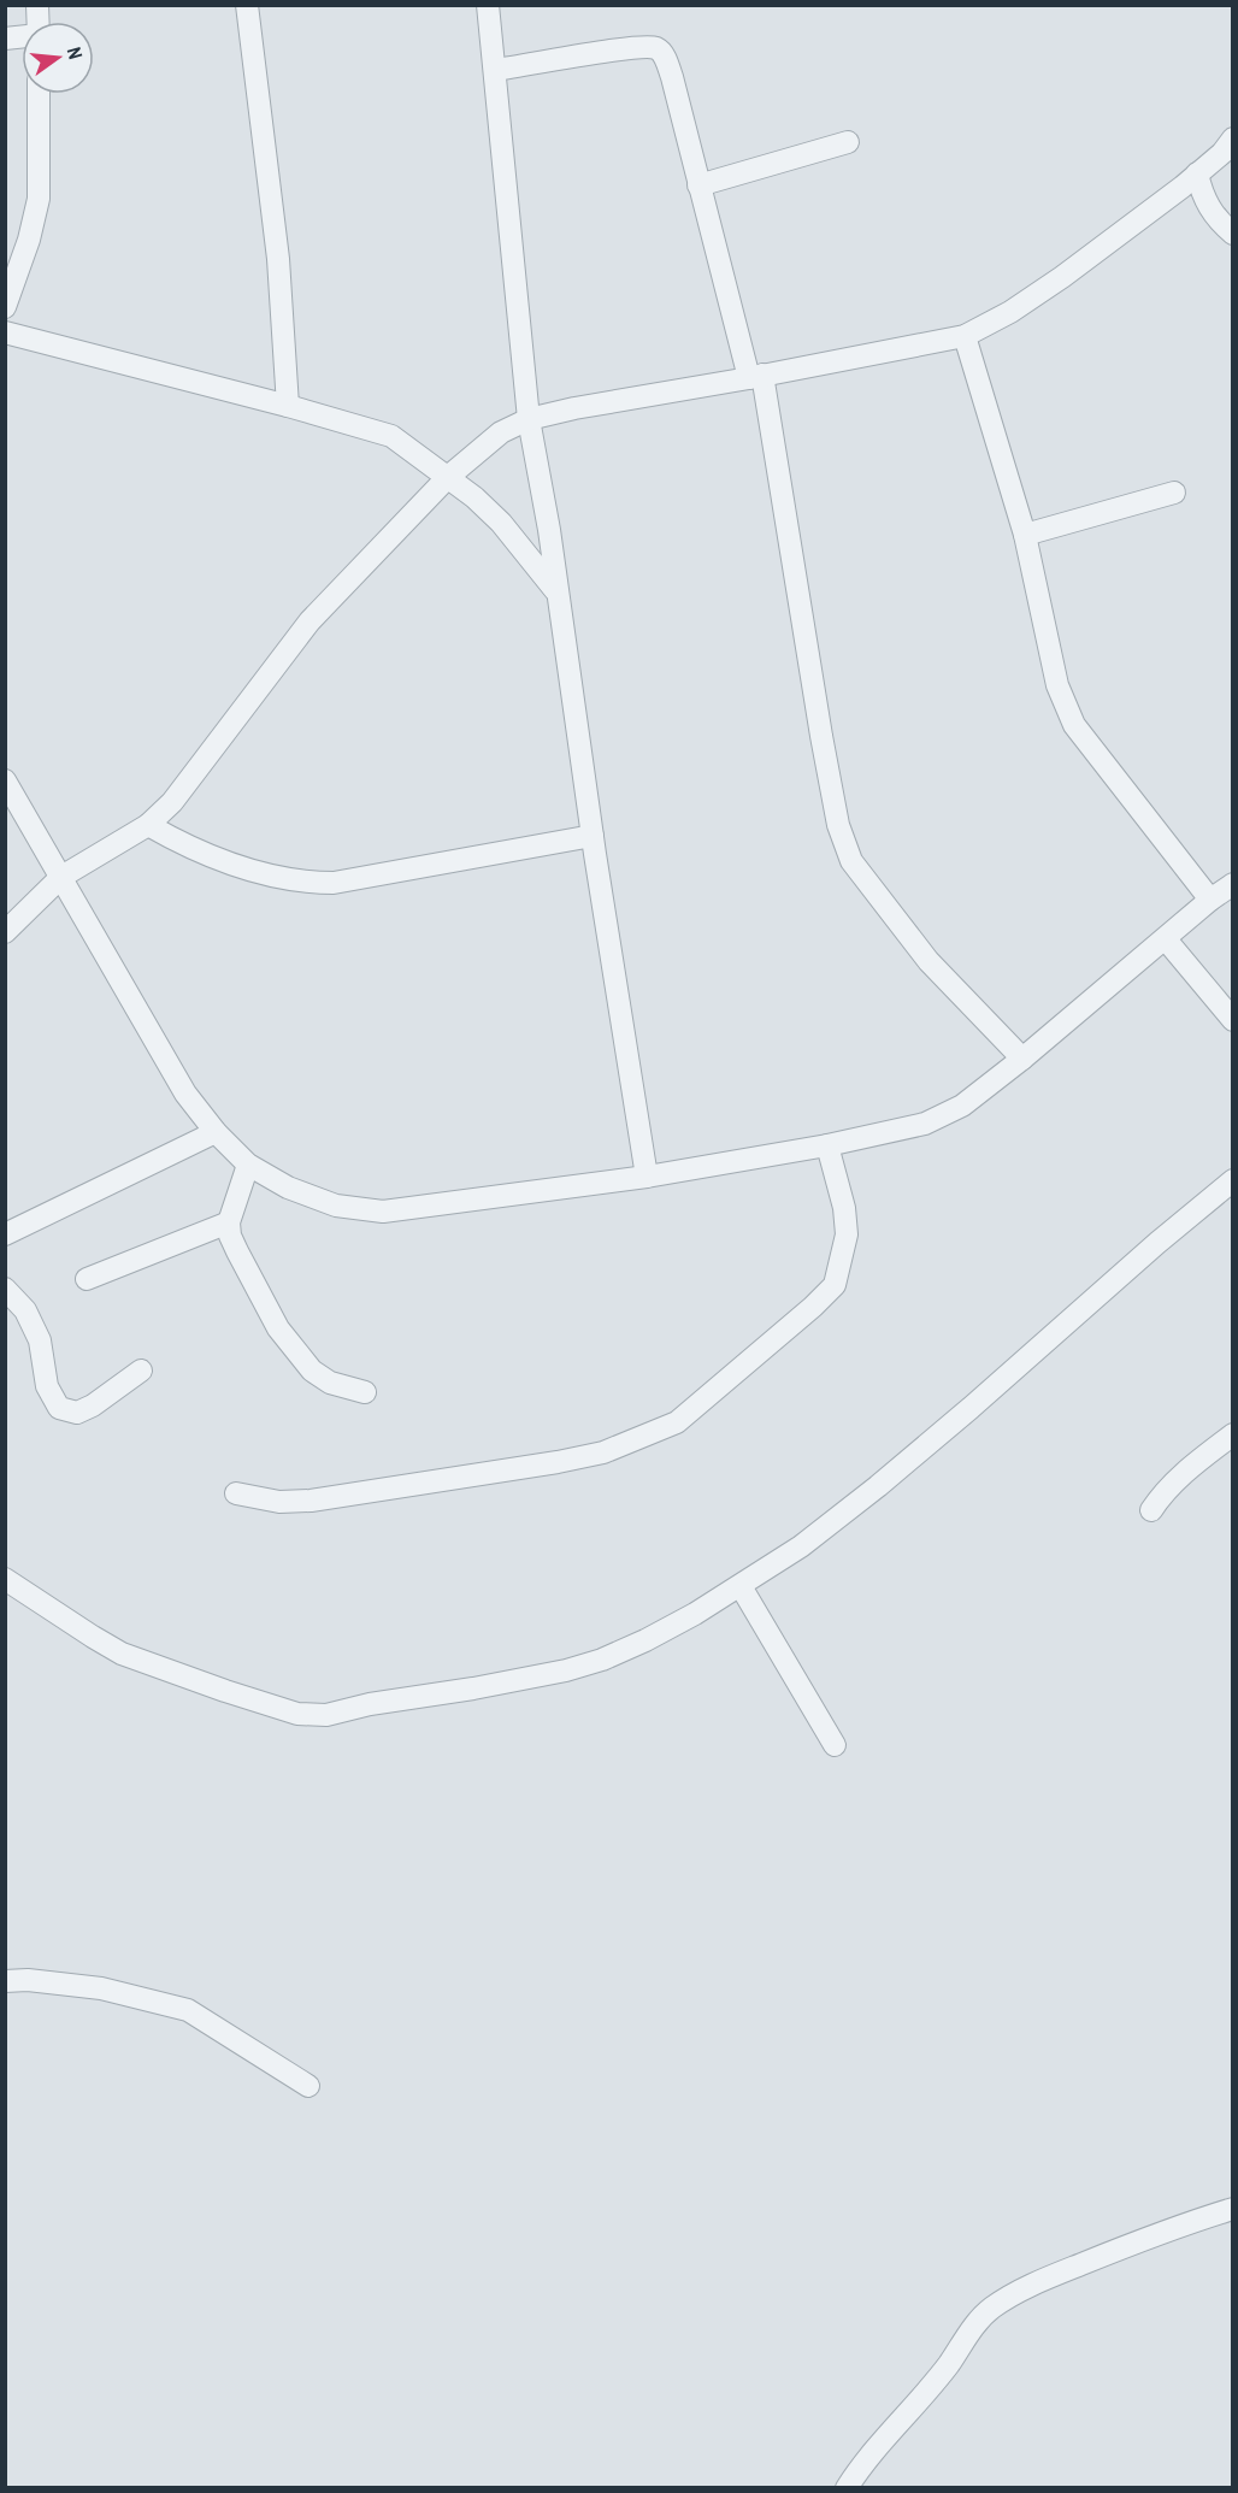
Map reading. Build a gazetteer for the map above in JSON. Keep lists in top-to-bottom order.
{
  "north": "right"
}
